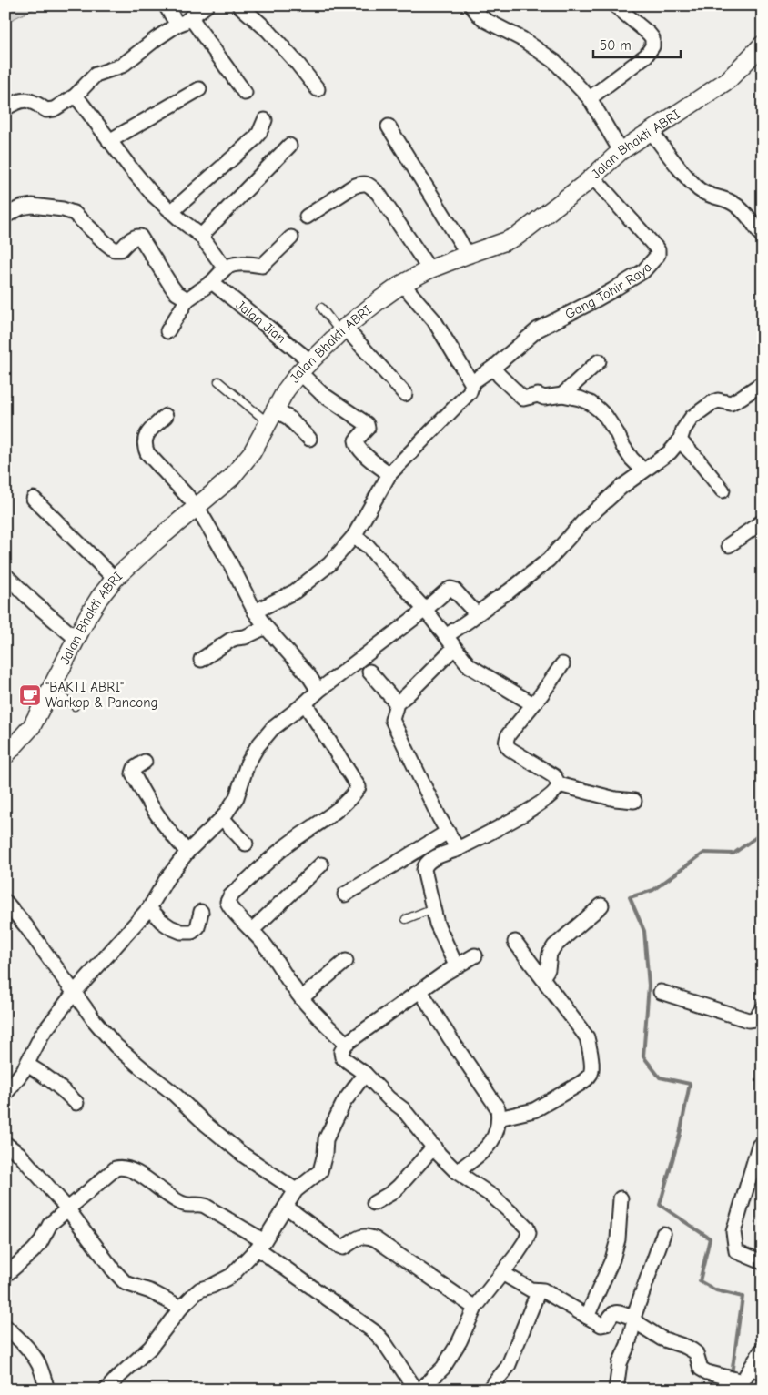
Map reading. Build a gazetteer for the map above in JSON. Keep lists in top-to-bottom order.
{
  "streets": {
    "street": ["Jalan Bhakti ABRI", "Gang Tohir Raya", "Jalan Jian"]
  },
  "crossings": [
    ["Jalan Bhakti ABRI", "Gang Tohir Raya"],
    ["Jalan Bhakti ABRI", "Jalan Jian"]
  ],
  "places": {
    "cafe": ["\"BAKTI ABRI\" Warkop & Pancong"]
  },
  "scale_bar": "50 m"
}
